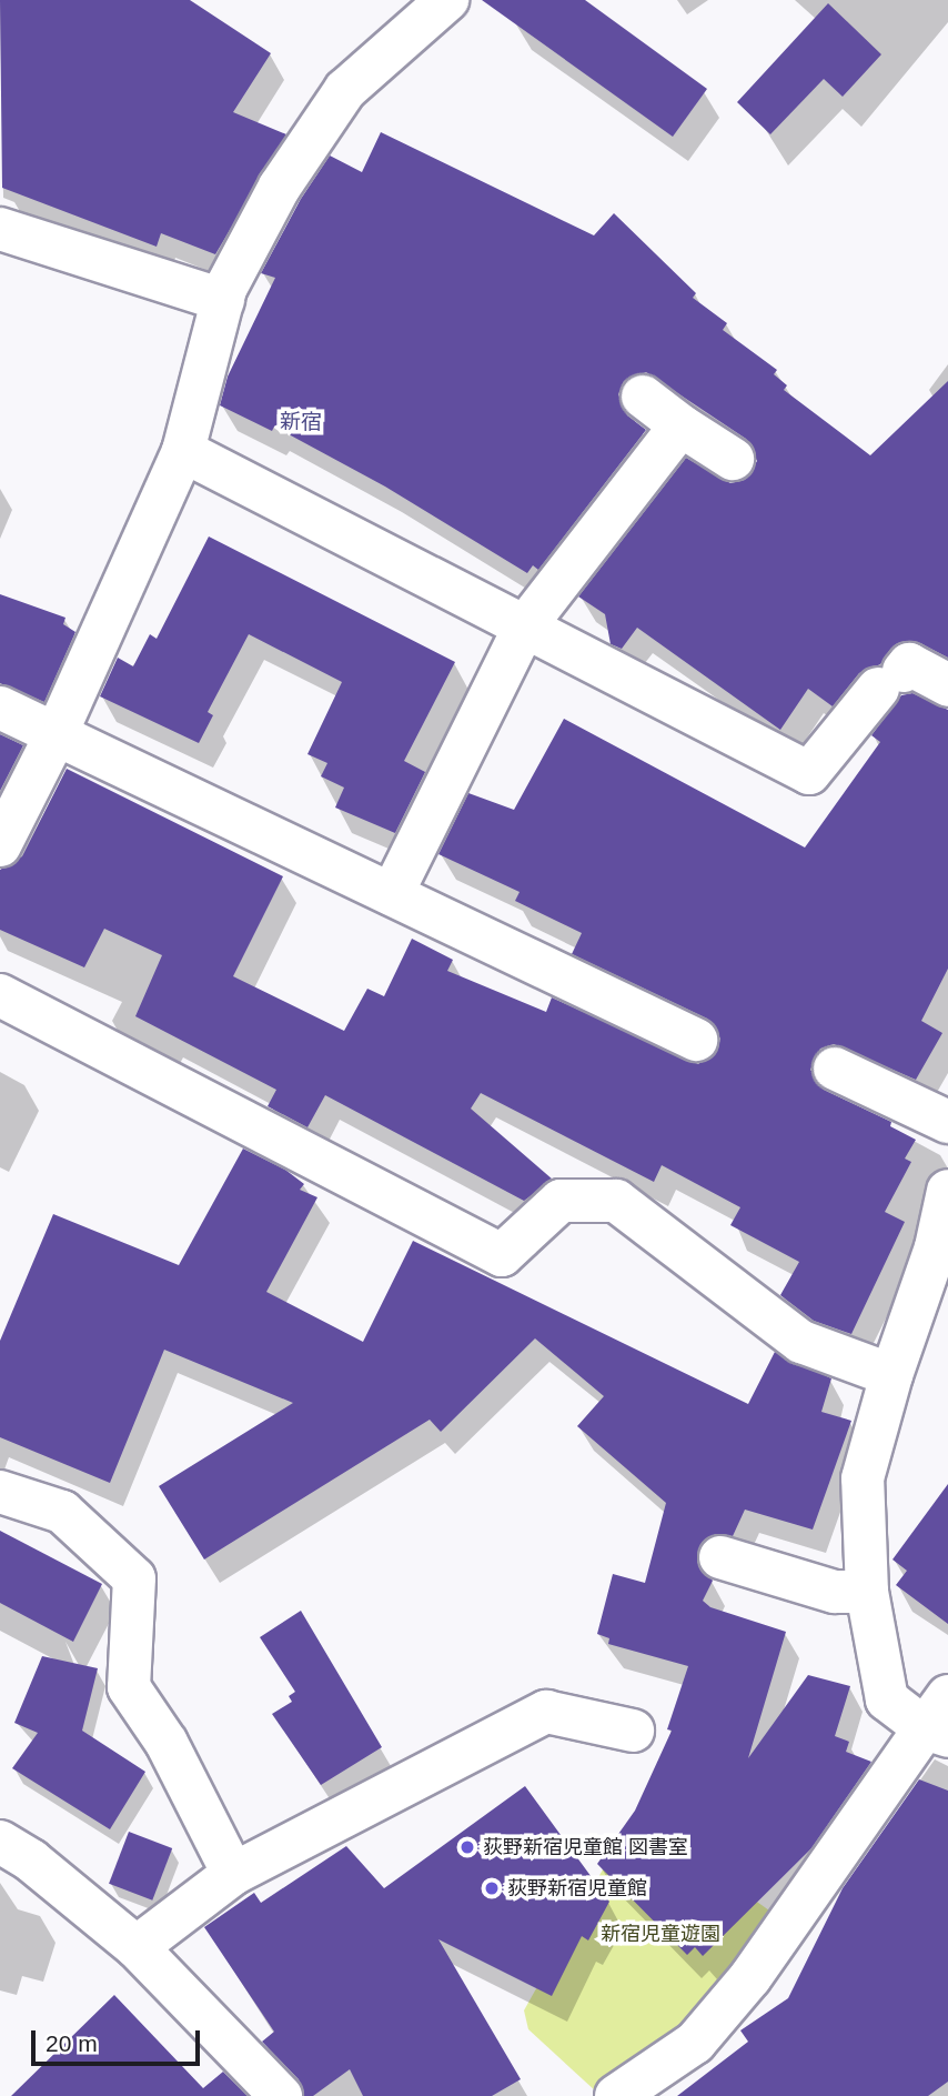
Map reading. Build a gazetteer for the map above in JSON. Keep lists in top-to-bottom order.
{
  "districts": ["新宿"],
  "parks": ["新宿児童遊園"],
  "places": ["荻野新宿児童館 図書室", "荻野新宿児童館"],
  "scale_bar": "20 m"
}
